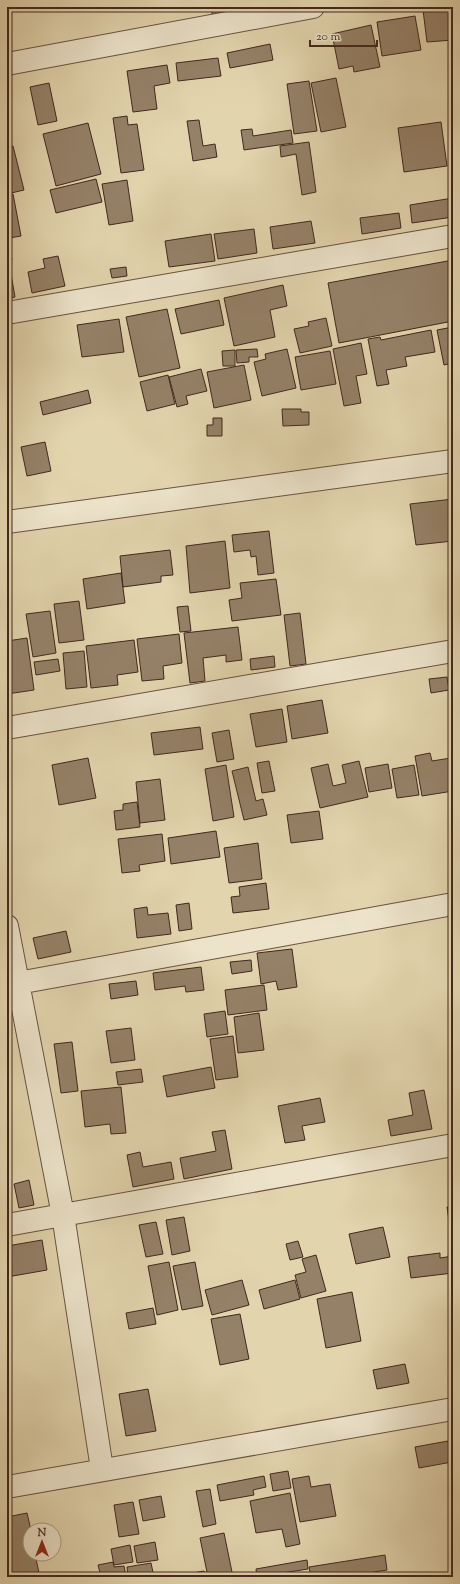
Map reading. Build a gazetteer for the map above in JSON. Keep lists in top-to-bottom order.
{
  "scale_bar": "20 m",
  "north": "top"
}
